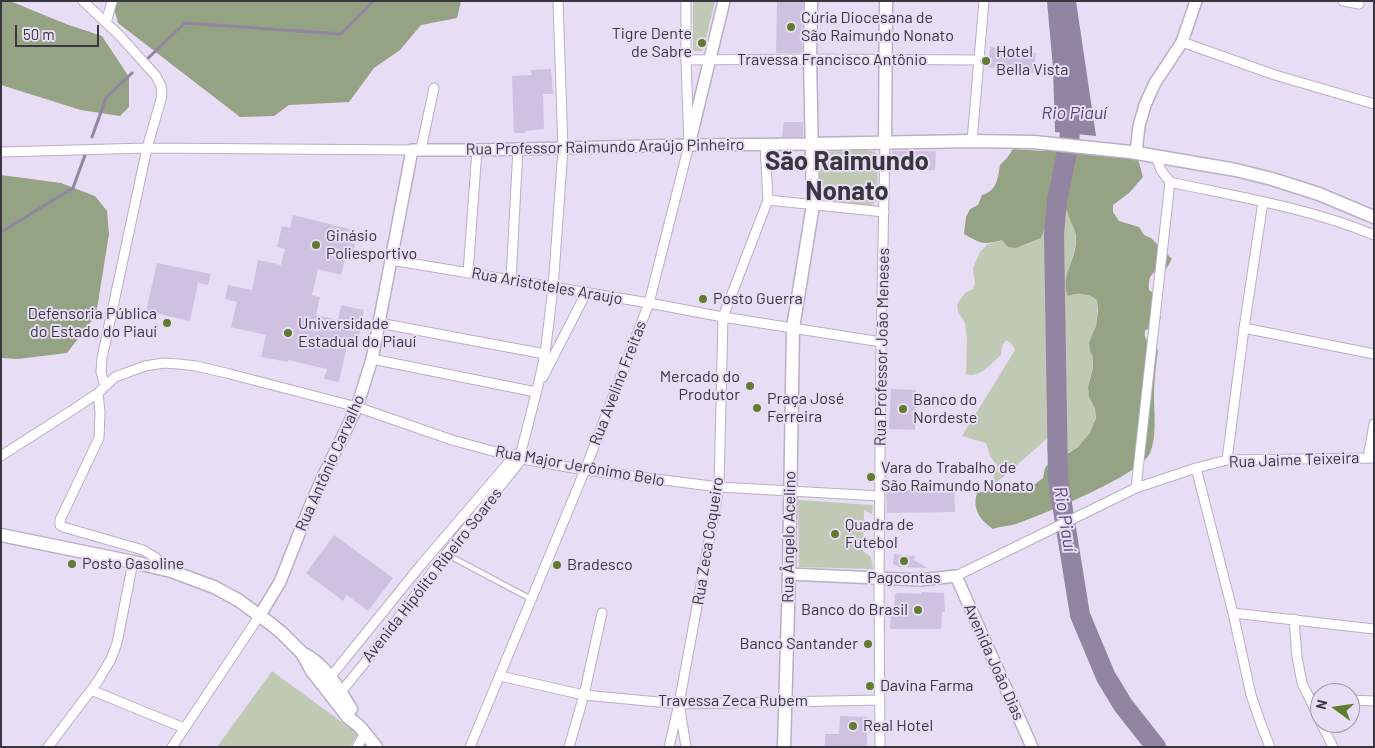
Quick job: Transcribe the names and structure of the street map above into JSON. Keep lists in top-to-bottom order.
{
  "streets": {
    "main road": ["Rua Professor Raimundo Araújo Pinheiro", "Rua Ângelo Acelino"],
    "street": [
      "Travessa Francisco Antônio",
      "Rua Aristoteles Araujo",
      "Rua Professor João Meneses",
      "Rua Avelino Freitas",
      "Rua Jaime Teixeira",
      "Rua Antônio Carvalho",
      "Rua Major Jerônimo Belo",
      "Rua Zeca Coqueiro",
      "Avenida Hipólito Ribeiro Soares",
      "Avenida João Dias",
      "Travessa Zeca Rubem"
    ]
  },
  "crossings": [
    ["Travessa Francisco Antônio", "Rua Avelino Freitas"],
    ["Travessa Francisco Antônio", "Rua Ângelo Acelino"],
    ["Rua Professor Raimundo Araújo Pinheiro", "Rua Professor João Meneses"],
    ["Rua Professor Raimundo Araújo Pinheiro", "Rua Avelino Freitas"],
    ["Rua Professor Raimundo Araújo Pinheiro", "Rua Antônio Carvalho"],
    ["Rua Professor Raimundo Araújo Pinheiro", "Rua Ângelo Acelino"],
    ["Rua Professor Raimundo Araújo Pinheiro", "Avenida Hipólito Ribeiro Soares"],
    ["Rua Aristoteles Araujo", "Rua Professor João Meneses"],
    ["Rua Aristoteles Araujo", "Rua Avelino Freitas"],
    ["Rua Aristoteles Araujo", "Rua Antônio Carvalho"],
    ["Rua Aristoteles Araujo", "Rua Ângelo Acelino"],
    ["Rua Aristoteles Araujo", "Rua Zeca Coqueiro"],
    ["Rua Aristoteles Araujo", "Avenida Hipólito Ribeiro Soares"],
    ["Rua Professor João Meneses", "Rua Jaime Teixeira"],
    ["Rua Professor João Meneses", "Travessa Zeca Rubem"],
    ["Rua Avelino Freitas", "Rua Major Jerônimo Belo"],
    ["Rua Avelino Freitas", "Travessa Zeca Rubem"],
    ["Rua Jaime Teixeira", "Rua Ângelo Acelino"],
    ["Rua Jaime Teixeira", "Avenida João Dias"],
    ["Rua Antônio Carvalho", "Rua Major Jerônimo Belo"],
    ["Rua Major Jerônimo Belo", "Rua Zeca Coqueiro"],
    ["Rua Major Jerônimo Belo", "Avenida Hipólito Ribeiro Soares"],
    ["Rua Ângelo Acelino", "Travessa Zeca Rubem"],
    ["Rua Zeca Coqueiro", "Travessa Zeca Rubem"]
  ],
  "districts": ["São Raimundo Nonato"],
  "water": ["Rio Piauí"],
  "places": [
    "Cúria Diocesana de São Raimundo Nonato",
    "Tigre Dente de Sabre",
    "Hotel Bella Vista",
    "Ginásio Poliesportivo",
    "Posto Guerra",
    "Defensoria Pública do Estado do Piauí",
    "Universidade Estadual do Piauí",
    "Mercado do Produtor",
    "Praça José Ferreira",
    "Banco do Nordeste",
    "Vara do Trabalho de São Raimundo Nonato",
    "Quadra de Futebol",
    "Pagcontas",
    "Posto Gasoline",
    "Bradesco",
    "Banco do Brasil",
    "Banco Santander",
    "Davina Farma",
    "Real Hotel"
  ],
  "scale_bar": "50 m",
  "north": "left"
}
